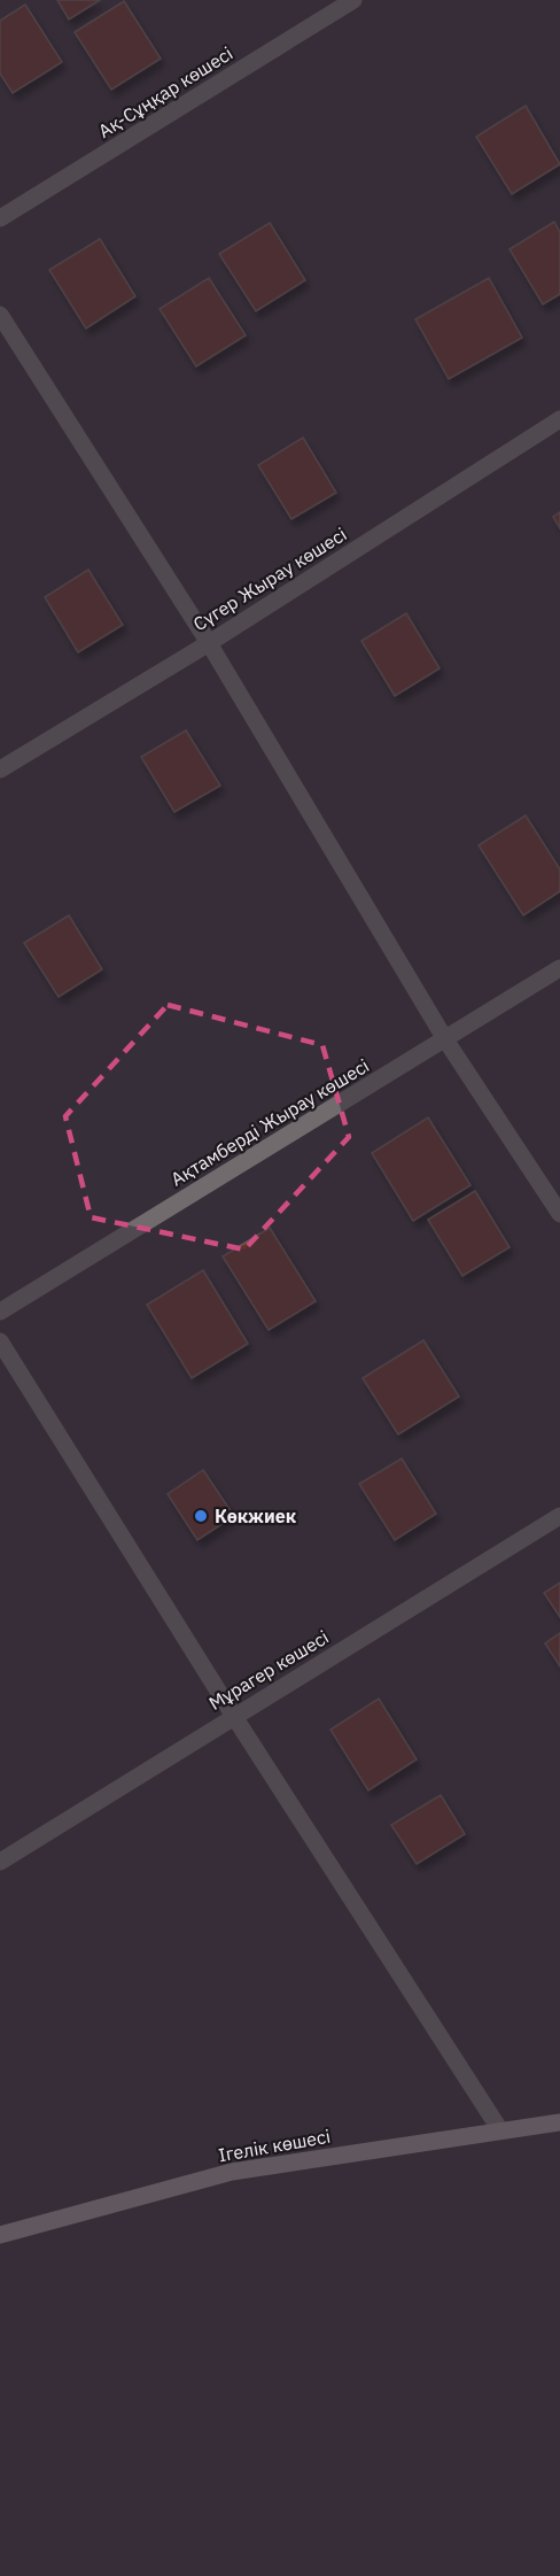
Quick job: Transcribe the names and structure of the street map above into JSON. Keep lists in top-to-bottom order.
{
  "streets": {
    "main road": ["Ігелік көшесі"],
    "street": [
      "Ақ-Сұңқар көшесі",
      "Сүгер Жырау көшесі",
      "Ақтамберді Жырау көшесі",
      "Мұрагер көшесі"
    ]
  },
  "places": ["Көкжиек"]
}
